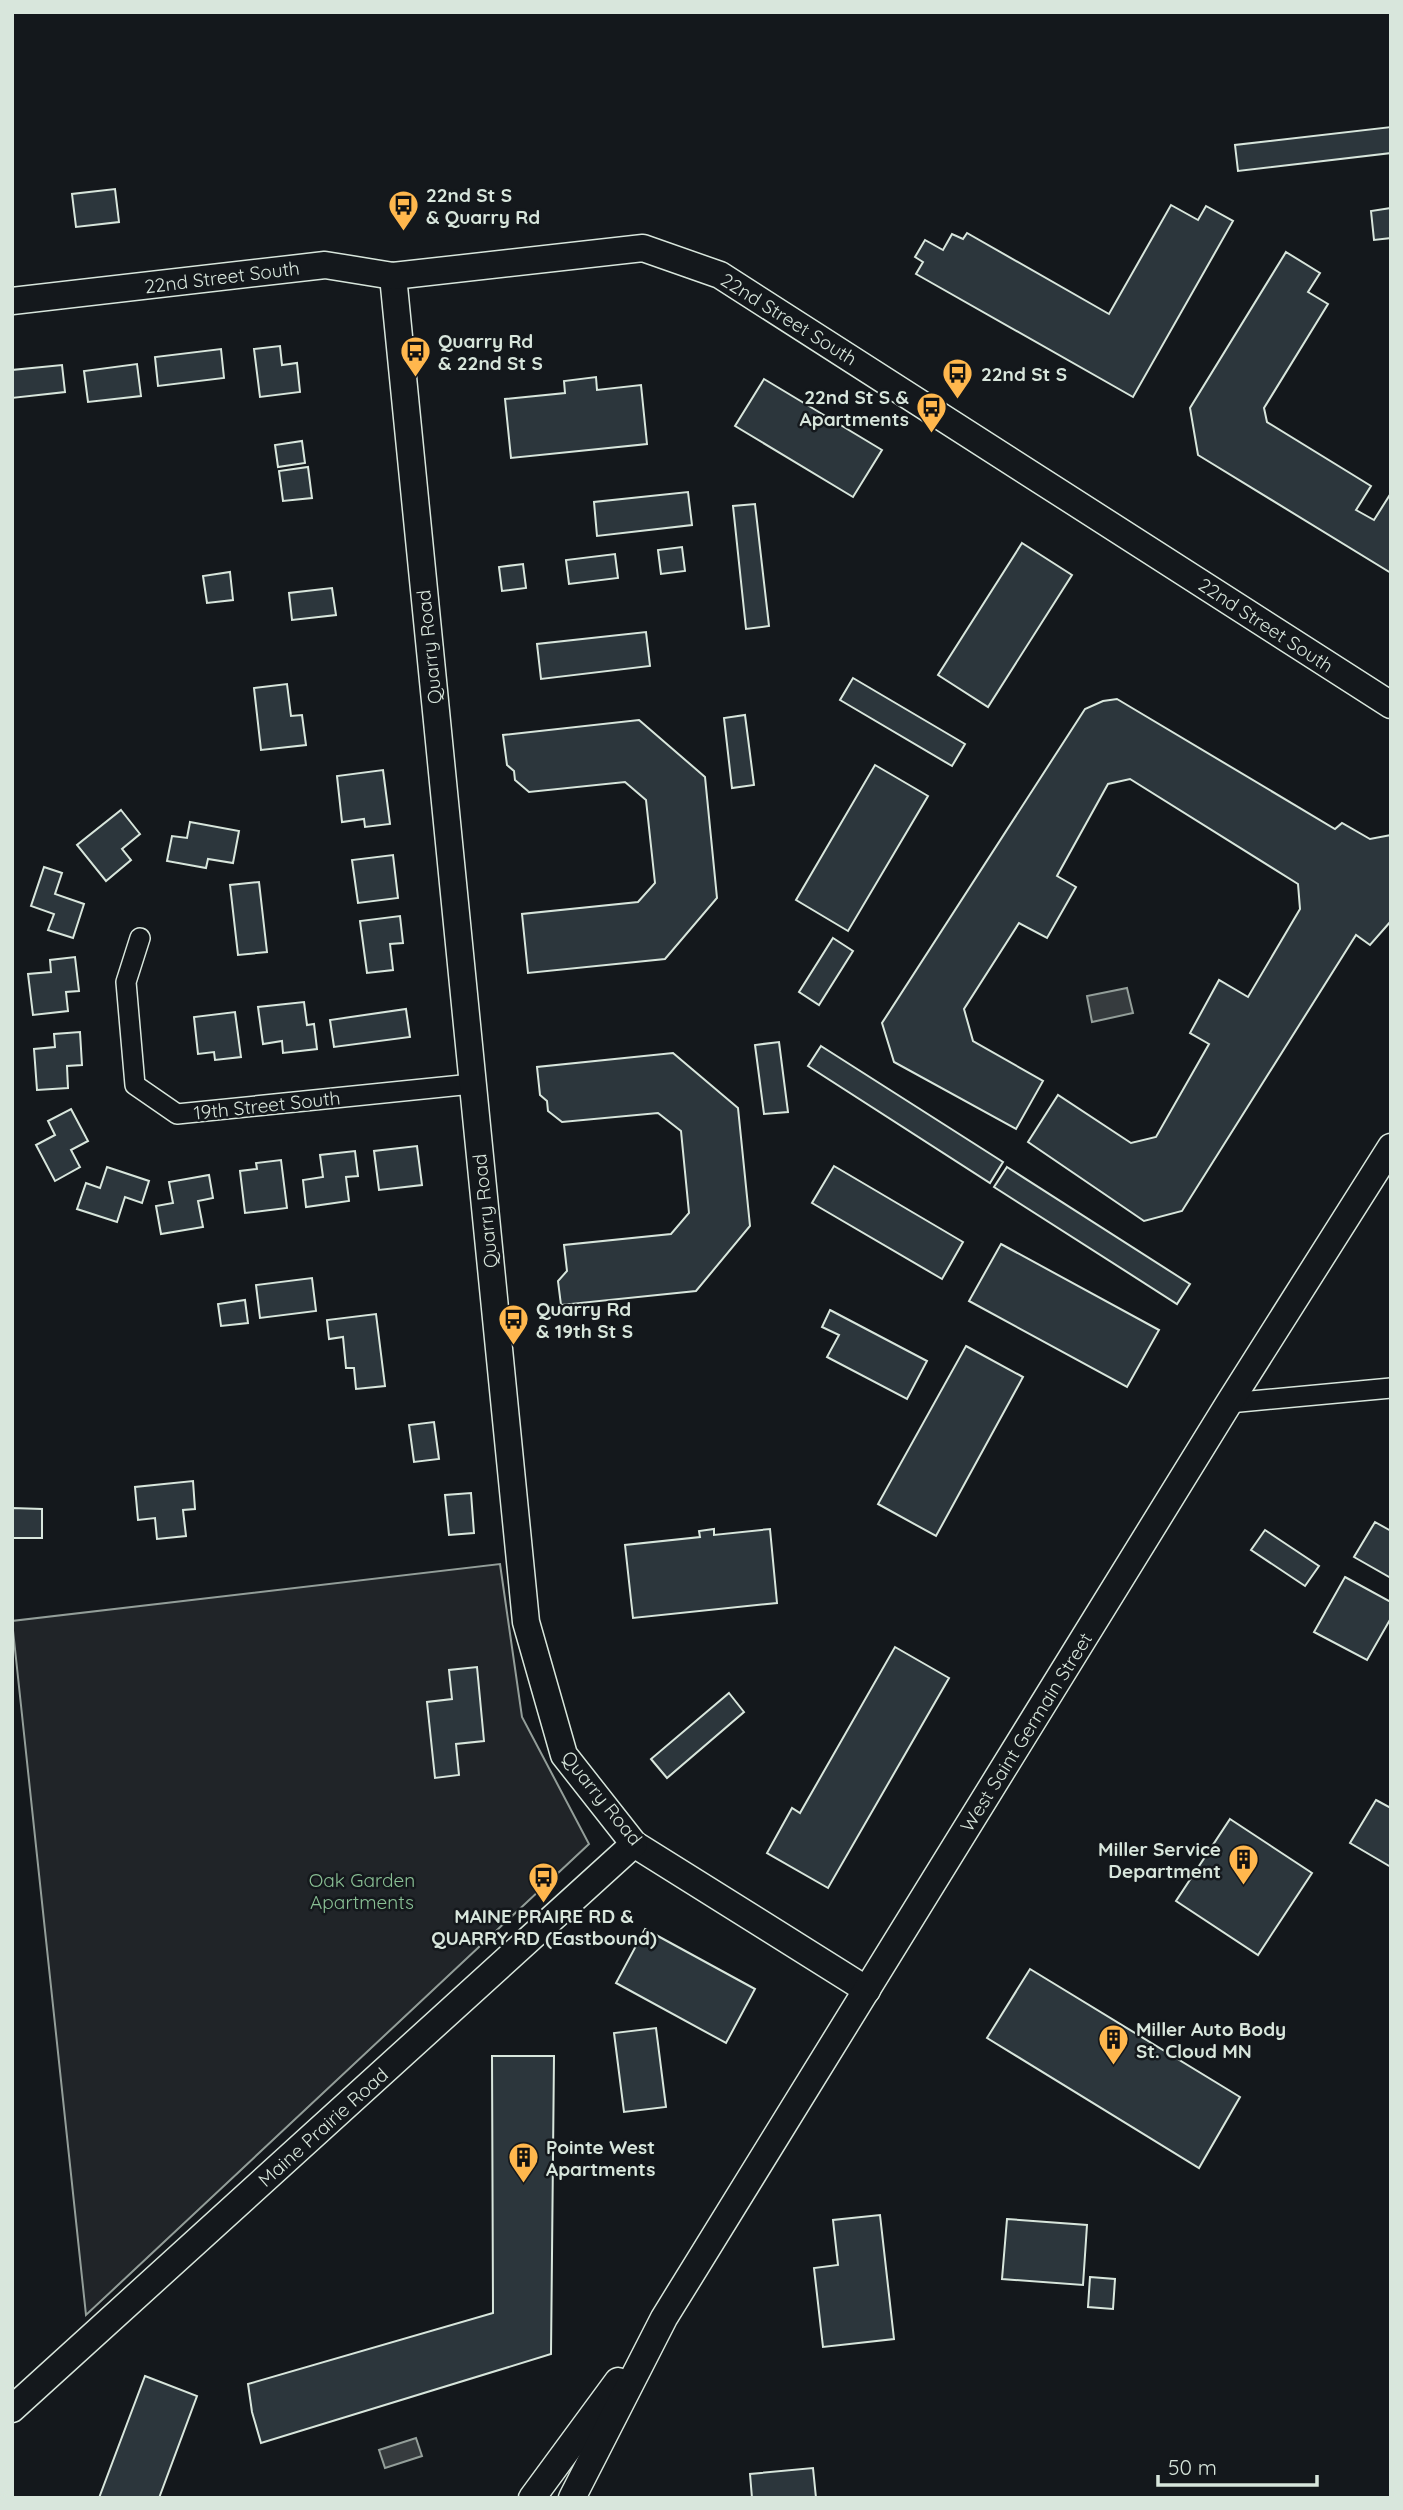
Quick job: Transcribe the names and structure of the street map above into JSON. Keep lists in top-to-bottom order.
{
  "streets": {
    "street": [
      "22nd Street South",
      "Quarry Road",
      "19th Street South",
      "West Saint Germain Street",
      "Maine Prairie Road"
    ]
  },
  "crossings": [
    ["22nd Street South", "Quarry Road"],
    ["Quarry Road", "19th Street South"],
    ["Quarry Road", "West Saint Germain Street"],
    ["Quarry Road", "Maine Prairie Road"]
  ],
  "parks": ["Oak Garden Apartments"],
  "places": {
    "bus stop": [
      "22nd St S & Quarry Rd",
      "Quarry Rd & 22nd St S",
      "22nd St S",
      "22nd St S & Apartments",
      "Quarry Rd & 19th St S",
      "MAINE PRAIRE RD & QUARRY RD (Eastbound)"
    ],
    "building": ["Miller Service Department", "Miller Auto Body St. Cloud MN", "Pointe West Apartments"]
  },
  "scale_bar": "50 m"
}
